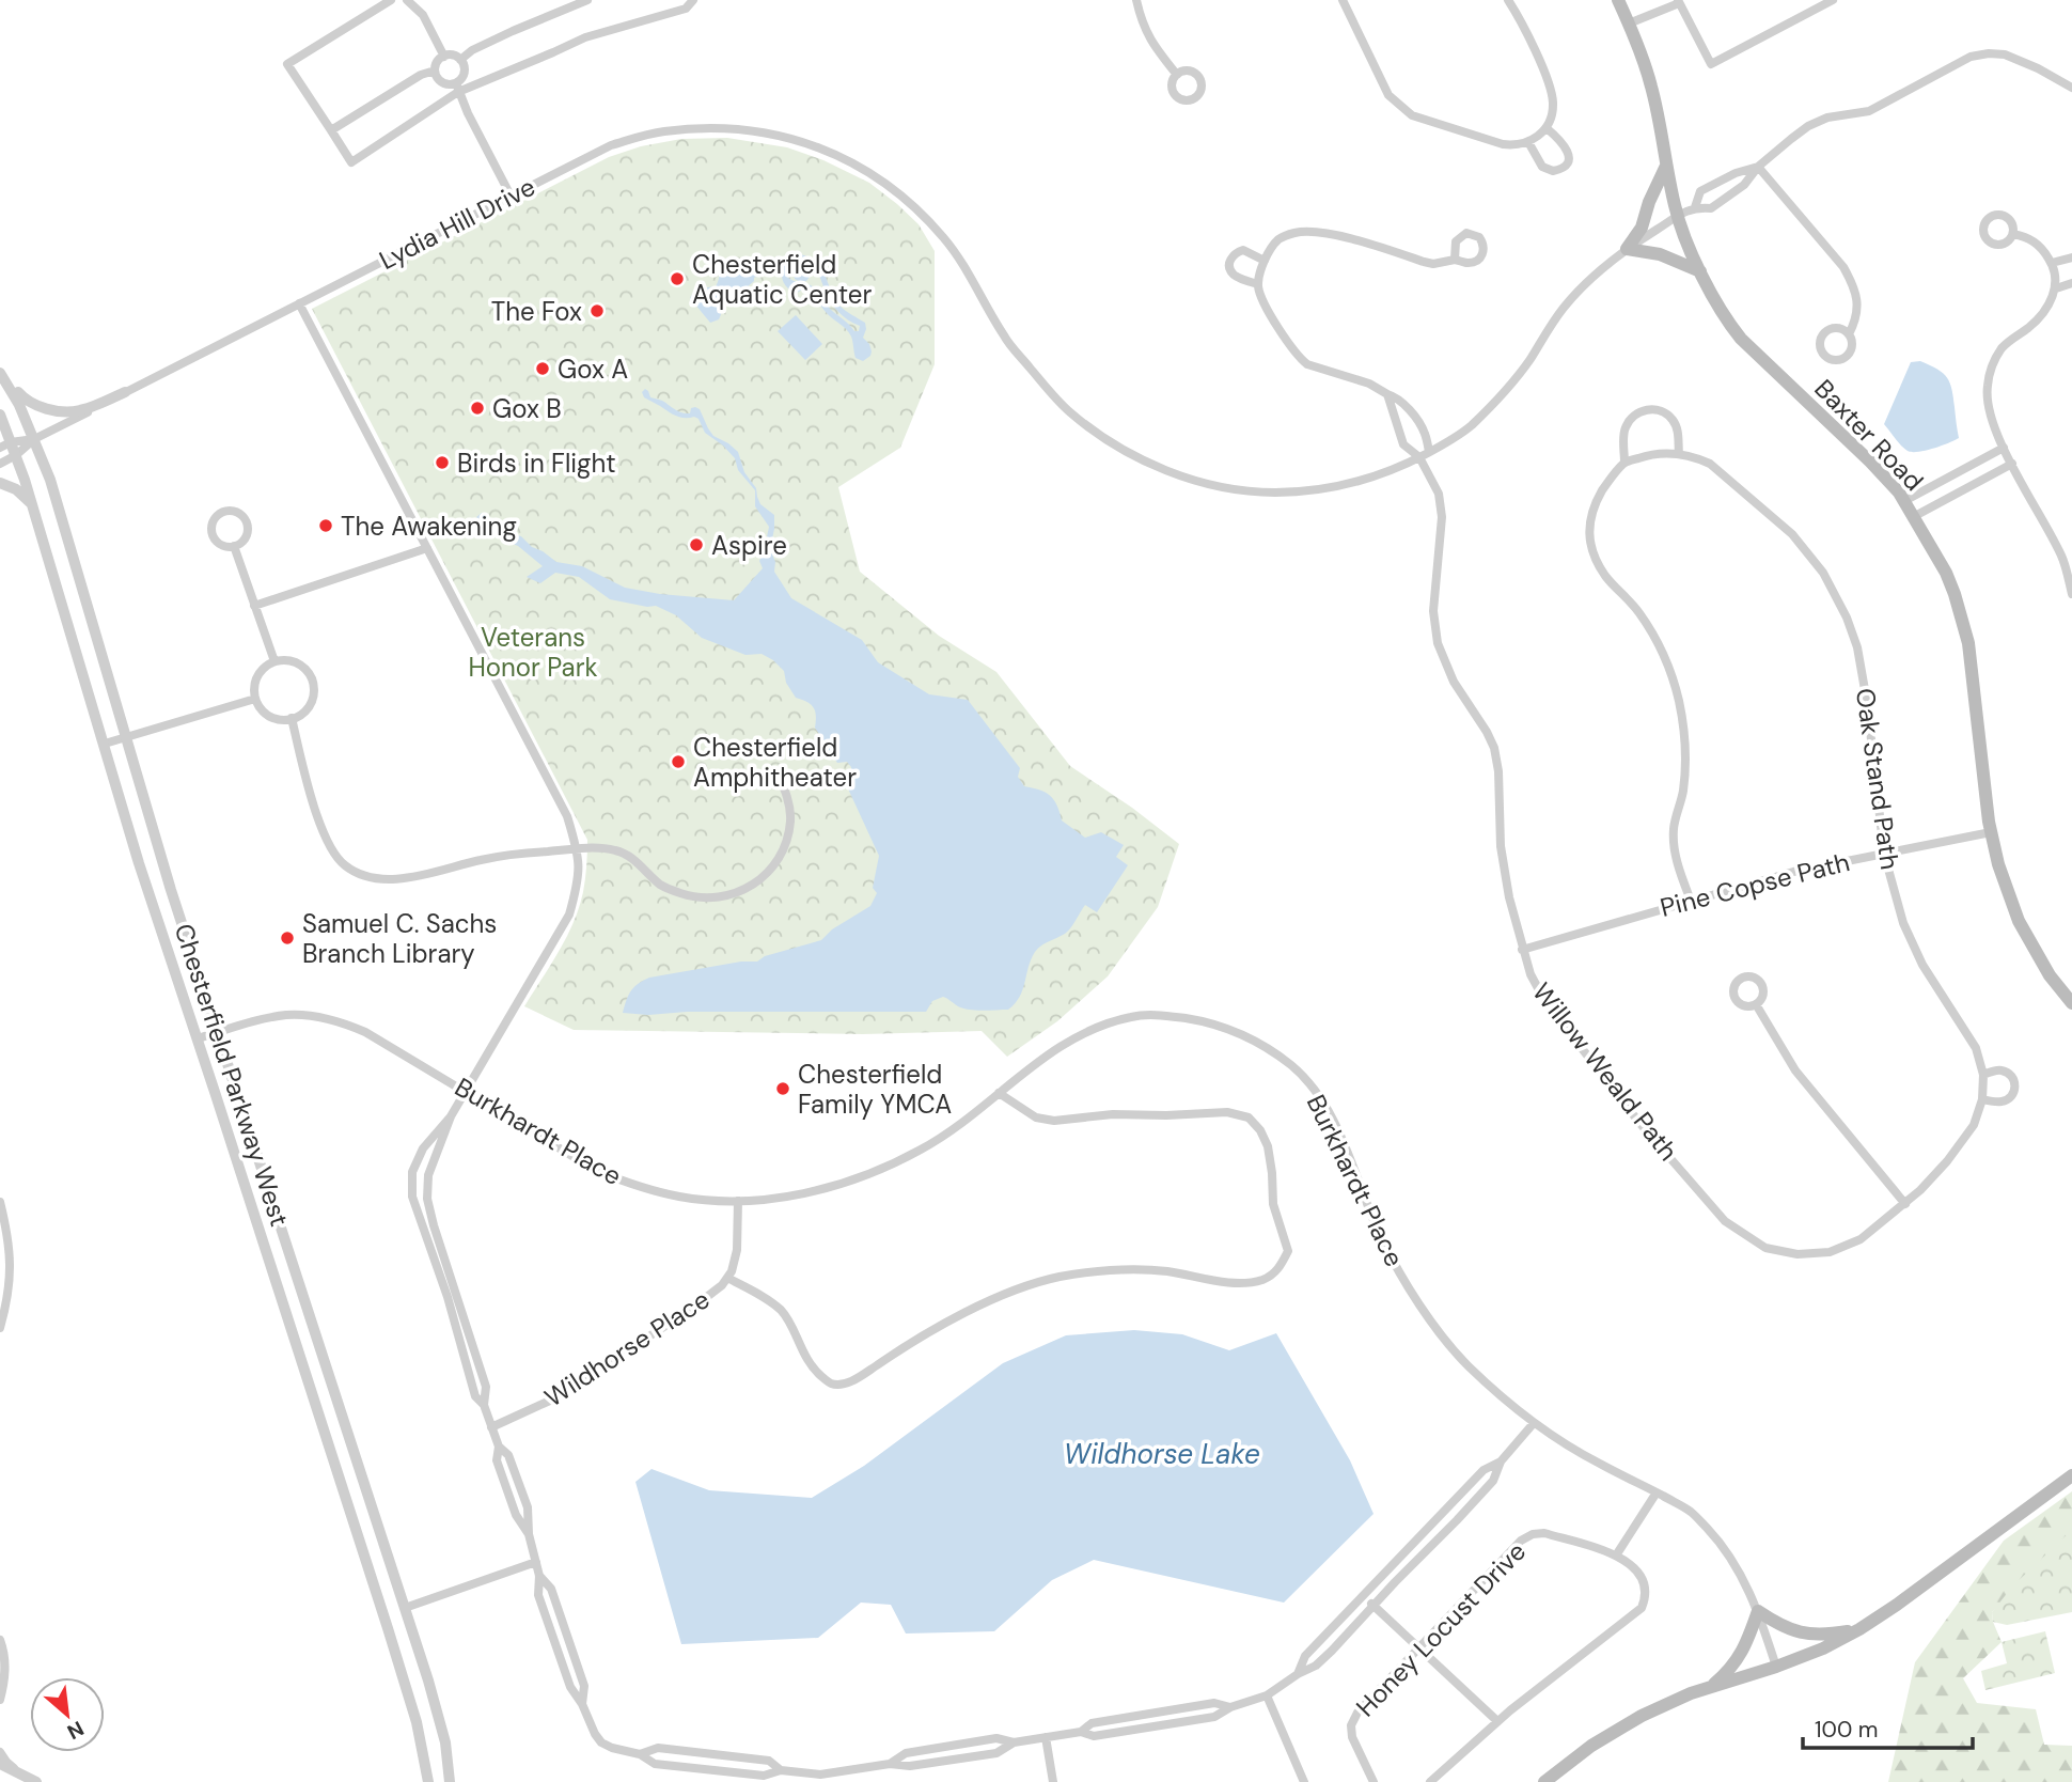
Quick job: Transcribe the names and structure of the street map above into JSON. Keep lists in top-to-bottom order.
{
  "streets": {
    "main road": ["Baxter Road"],
    "street": [
      "Lydia Hill Drive",
      "Oak Stand Path",
      "Pine Copse Path",
      "Willow Weald Path",
      "Chesterfield Parkway West",
      "Burkhardt Place",
      "Wildhorse Place",
      "Honey Locust Drive"
    ]
  },
  "crossings": [
    ["Lydia Hill Drive", "Baxter Road"],
    ["Lydia Hill Drive", "Willow Weald Path"],
    ["Lydia Hill Drive", "Chesterfield Parkway West"],
    ["Baxter Road", "Pine Copse Path"],
    ["Oak Stand Path", "Pine Copse Path"],
    ["Oak Stand Path", "Willow Weald Path"],
    ["Pine Copse Path", "Willow Weald Path"],
    ["Chesterfield Parkway West", "Burkhardt Place"],
    ["Burkhardt Place", "Wildhorse Place"]
  ],
  "water": ["Wildhorse Lake"],
  "parks": ["Veterans Honor Park"],
  "places": [
    "Chesterfield Aquatic Center",
    "The Fox",
    "Gox A",
    "Gox B",
    "Birds in Flight",
    "The Awakening",
    "Aspire",
    "Chesterfield Amphitheater",
    "Samuel C. Sachs Branch Library",
    "Chesterfield Family YMCA"
  ],
  "scale_bar": "100 m",
  "north": "bottom right"
}
